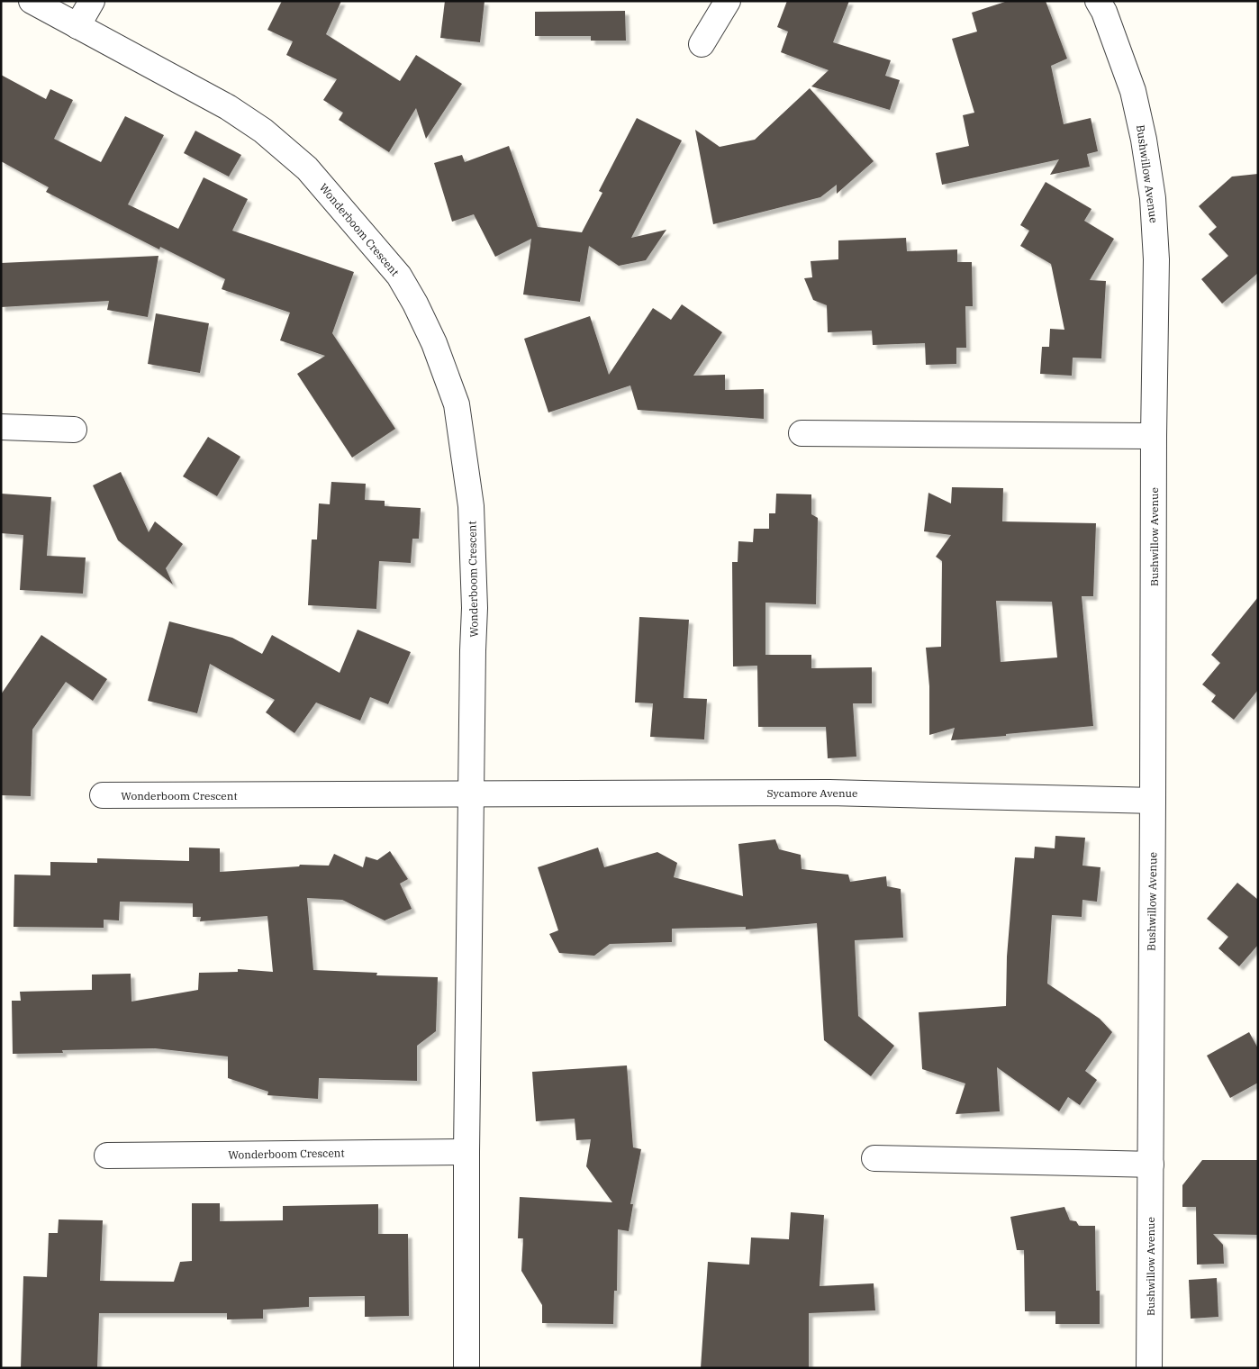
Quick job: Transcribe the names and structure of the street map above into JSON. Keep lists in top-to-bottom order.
{
  "streets": {
    "street": ["Bushwillow Avenue", "Wonderboom Crescent", "Sycamore Avenue"]
  },
  "crossings": [
    ["Bushwillow Avenue", "Sycamore Avenue"],
    ["Wonderboom Crescent", "Sycamore Avenue"]
  ]
}
